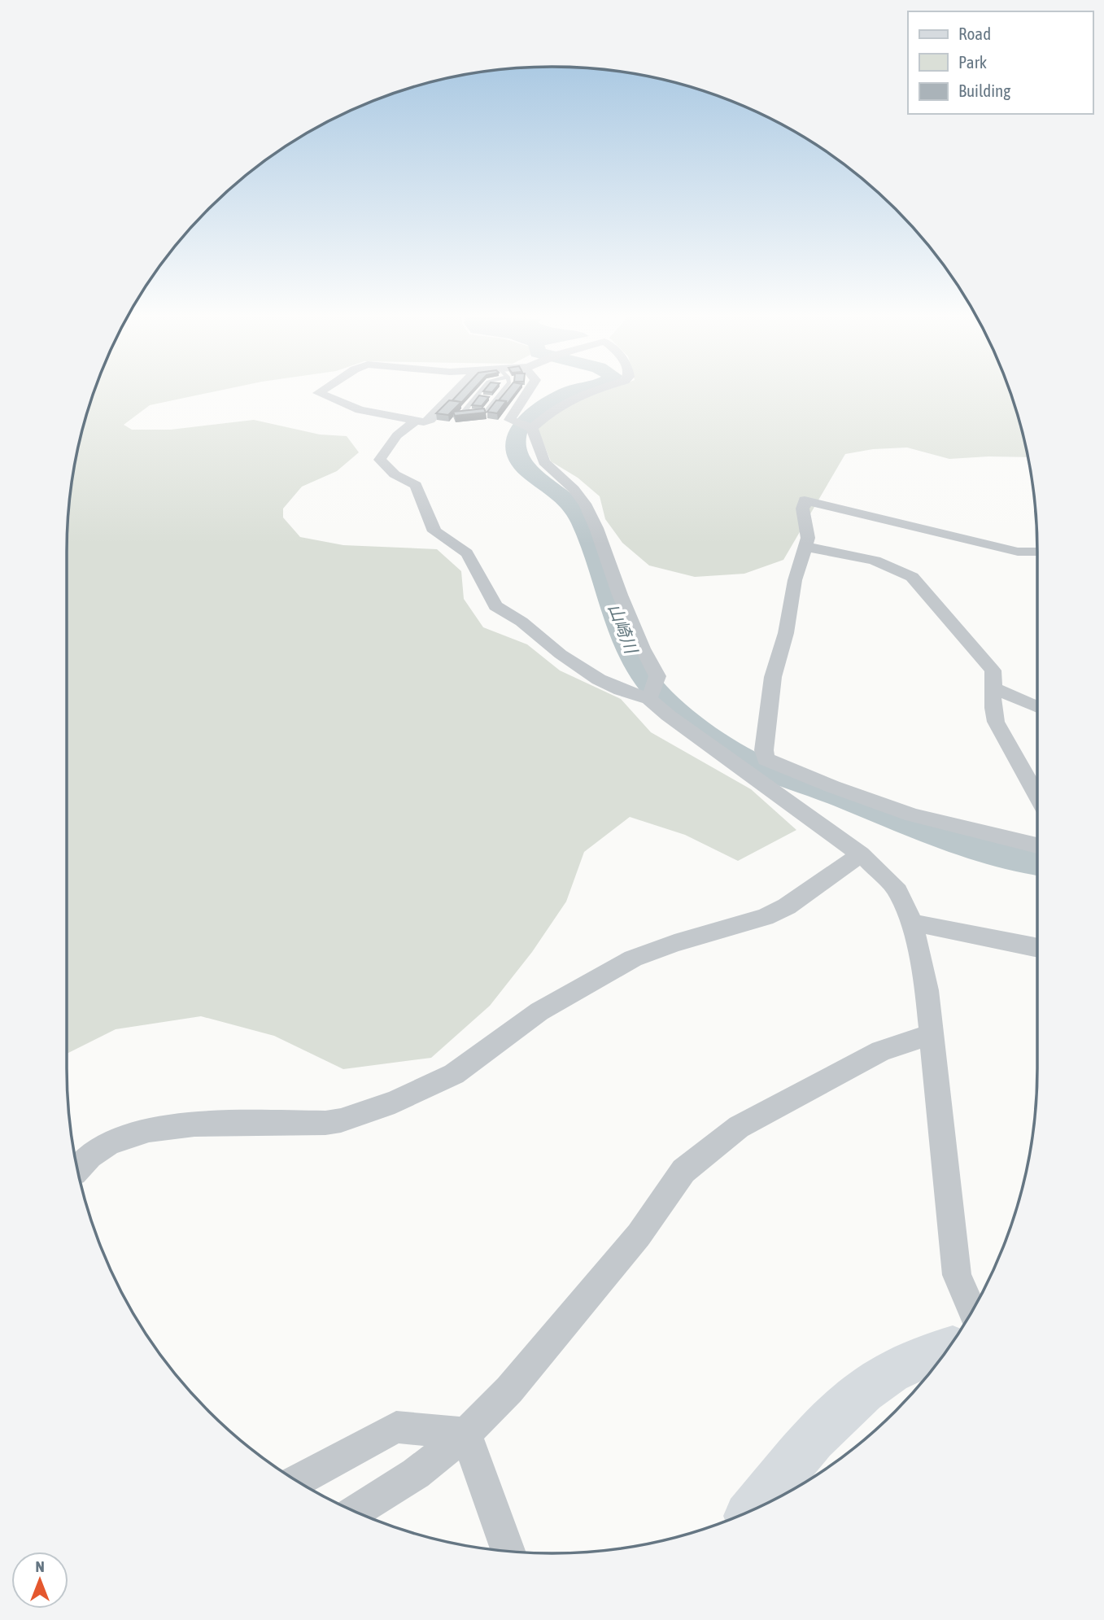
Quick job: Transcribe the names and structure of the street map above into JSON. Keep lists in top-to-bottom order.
{
  "water": ["山崎川"],
  "legend": ["Road", "Park", "Building"],
  "north": "top"
}
